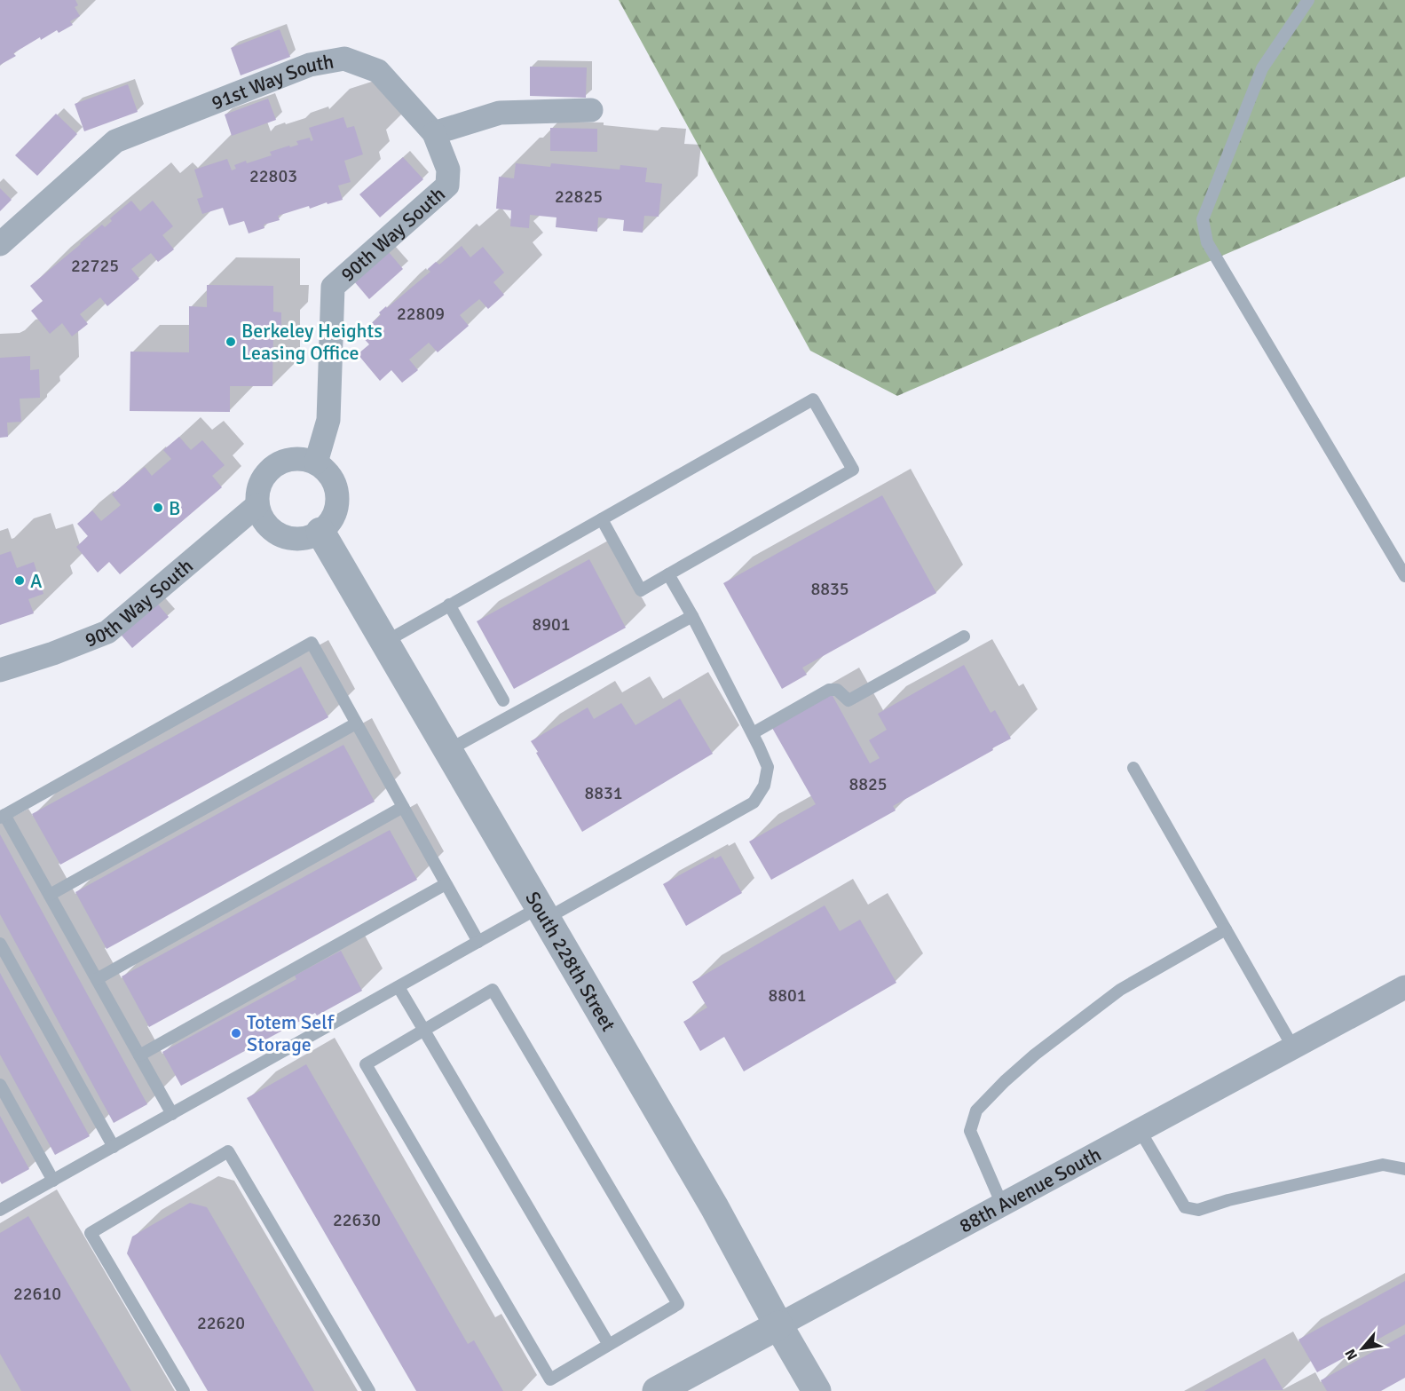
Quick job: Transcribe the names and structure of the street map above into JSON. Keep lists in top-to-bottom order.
{
  "streets": {
    "street": [
      "91st Way South",
      "90th Way South",
      "South 228th Street",
      "88th Avenue South"
    ]
  },
  "crossings": [
    ["91st Way South", "90th Way South"],
    ["90th Way South", "South 228th Street"],
    ["South 228th Street", "88th Avenue South"]
  ],
  "places": [
    "Berkeley Heights Leasing Office",
    "B",
    "A",
    "Totem Self Storage"
  ],
  "house_numbers": [
    "22803",
    "22825",
    "22725",
    "22809",
    "8835",
    "8901",
    "8825",
    "8831",
    "8801",
    "22630",
    "22610",
    "22620"
  ],
  "north": "bottom left"
}
